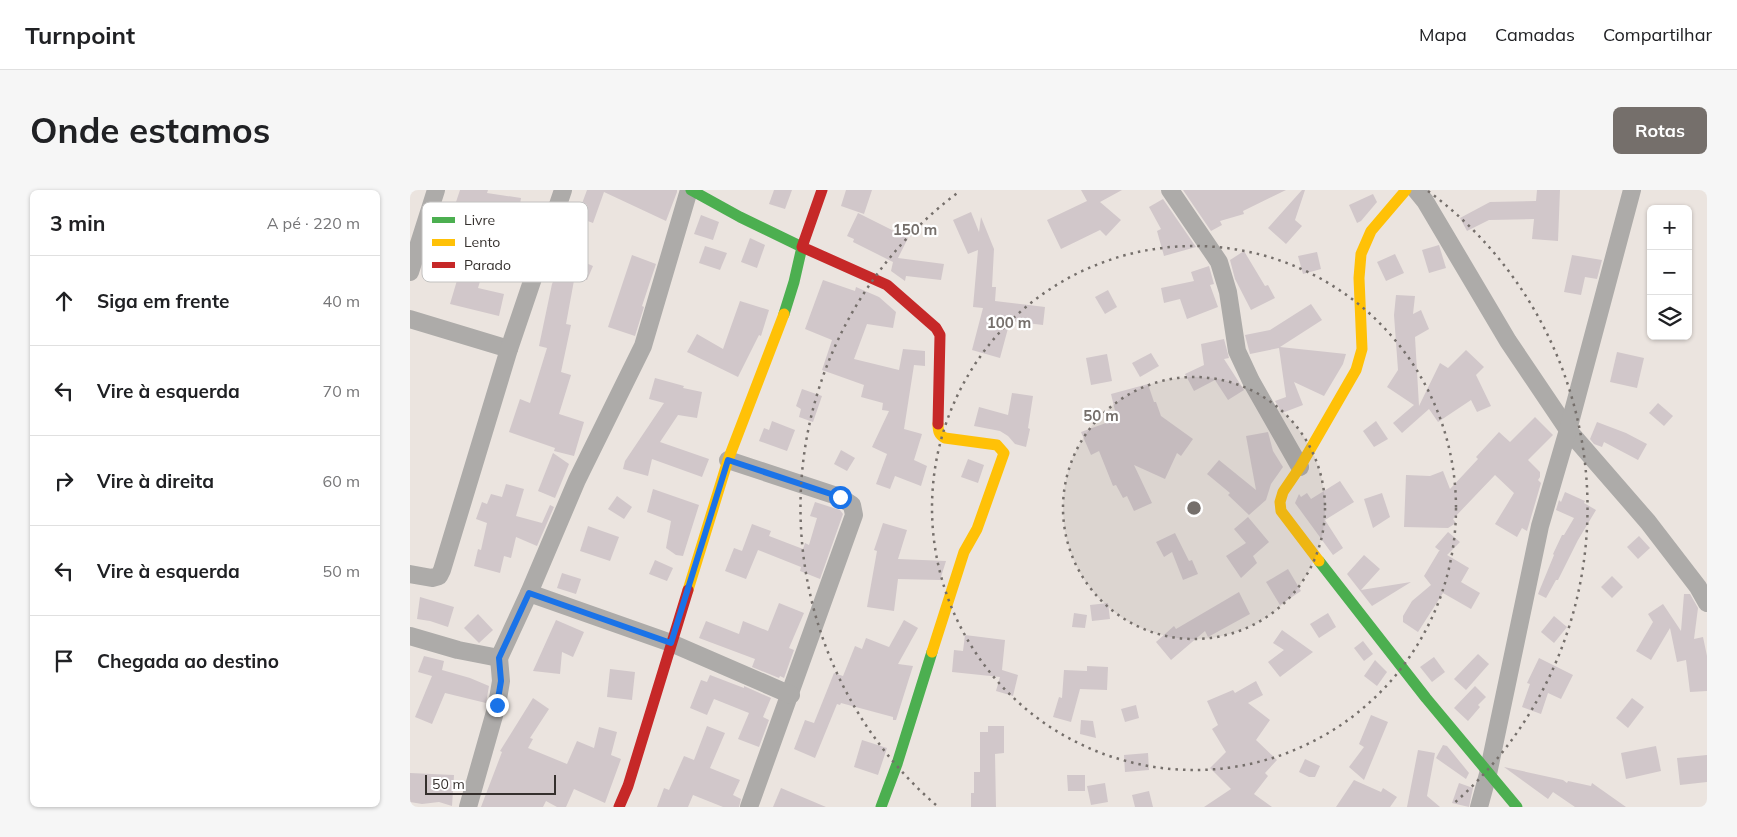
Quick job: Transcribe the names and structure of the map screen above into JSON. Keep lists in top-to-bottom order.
{
  "legend": ["Livre", "Lento", "Parado"],
  "scale_bar": "50 m",
  "page": {
    "header": "Turnpoint",
    "nav": ["Mapa", "Camadas", "Compartilhar"],
    "buttons": "Rotas",
    "title": "Onde estamos",
    "heading": ["3 min", "A pé · 220 m"],
    "map_buttons": ["+", "−"],
    "list": [
      ["Siga em frente", "40 m"],
      ["Vire à esquerda", "70 m"],
      ["Vire à direita", "60 m"],
      ["Vire à esquerda", "50 m"],
      "Chegada ao destino"
    ],
    "scale": "50 m"
  },
  "rings": ["150 m", "100 m", "50 m"]
}
